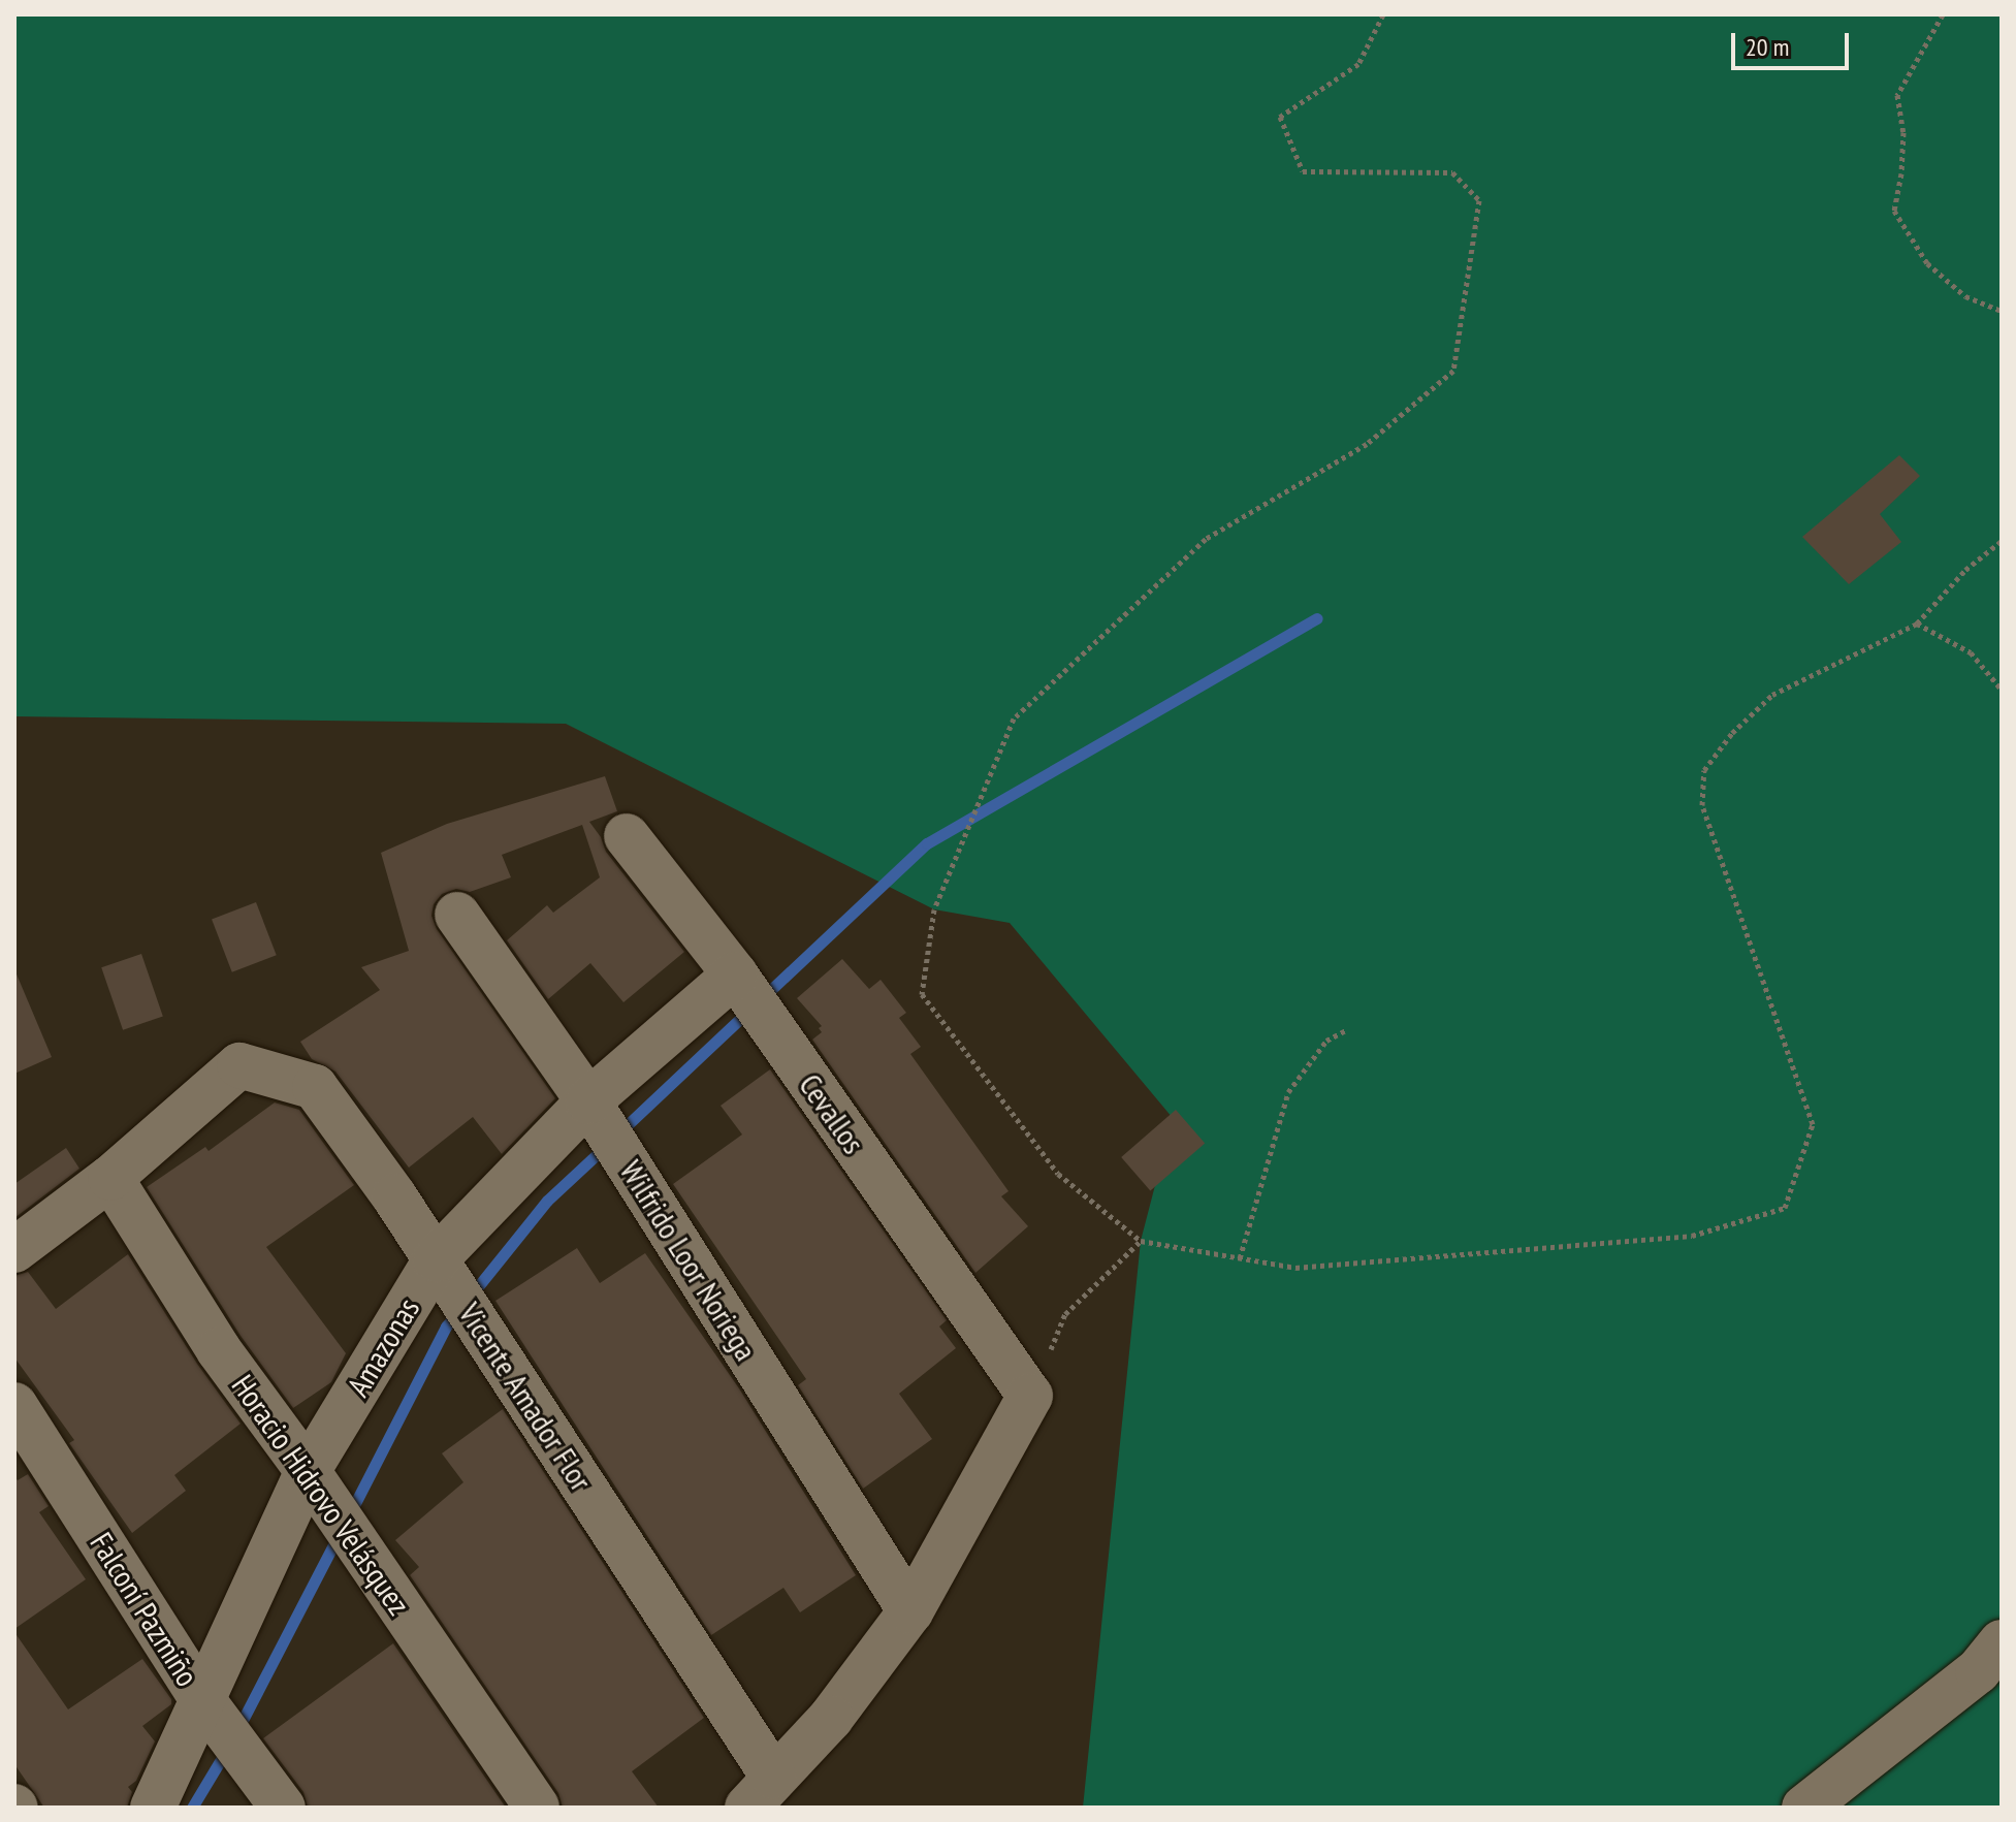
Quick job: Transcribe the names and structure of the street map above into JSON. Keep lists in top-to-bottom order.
{
  "streets": {
    "street": [
      "Cevallos",
      "Wilfrido Loor Noriega",
      "Amazonas",
      "Vicente Amador Flor",
      "Horacio Hidrovo Velásquez",
      "Falconí Pazmiño"
    ]
  },
  "crossings": [
    ["Cevallos", "Amazonas"],
    ["Wilfrido Loor Noriega", "Amazonas"],
    ["Amazonas", "Vicente Amador Flor"],
    ["Amazonas", "Horacio Hidrovo Velásquez"],
    ["Amazonas", "Falconí Pazmiño"],
    ["Vicente Amador Flor", "Horacio Hidrovo Velásquez"]
  ],
  "scale_bar": "20 m"
}
